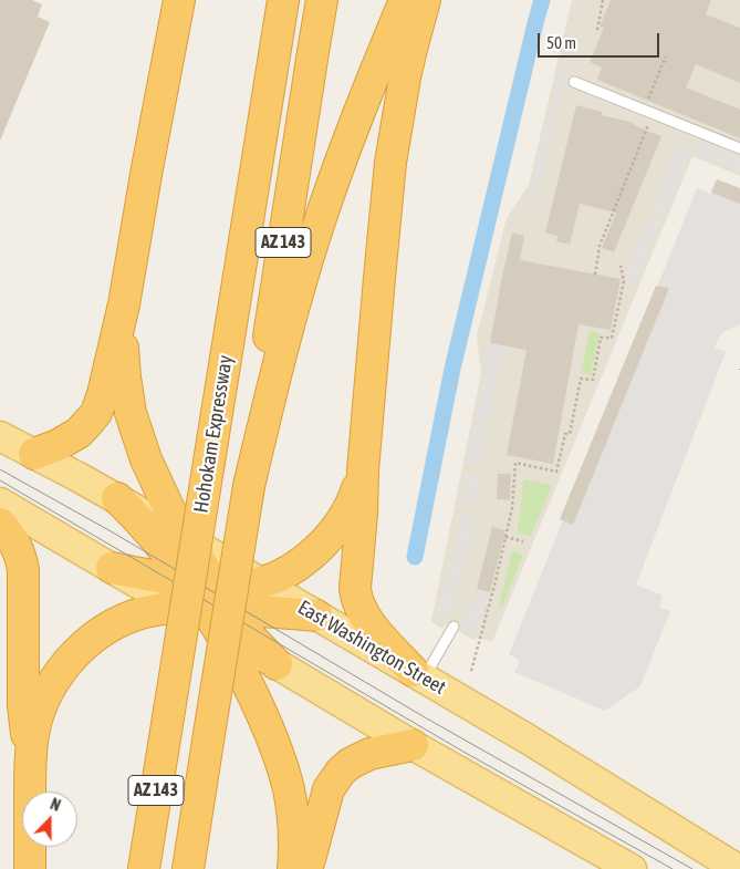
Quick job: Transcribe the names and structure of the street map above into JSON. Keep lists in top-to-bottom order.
{
  "streets": {
    "highway": ["AZ 143", "Hohokam Expressway"],
    "main road": ["East Washington Street"]
  },
  "scale_bar": "50 m",
  "north": "top"
}
